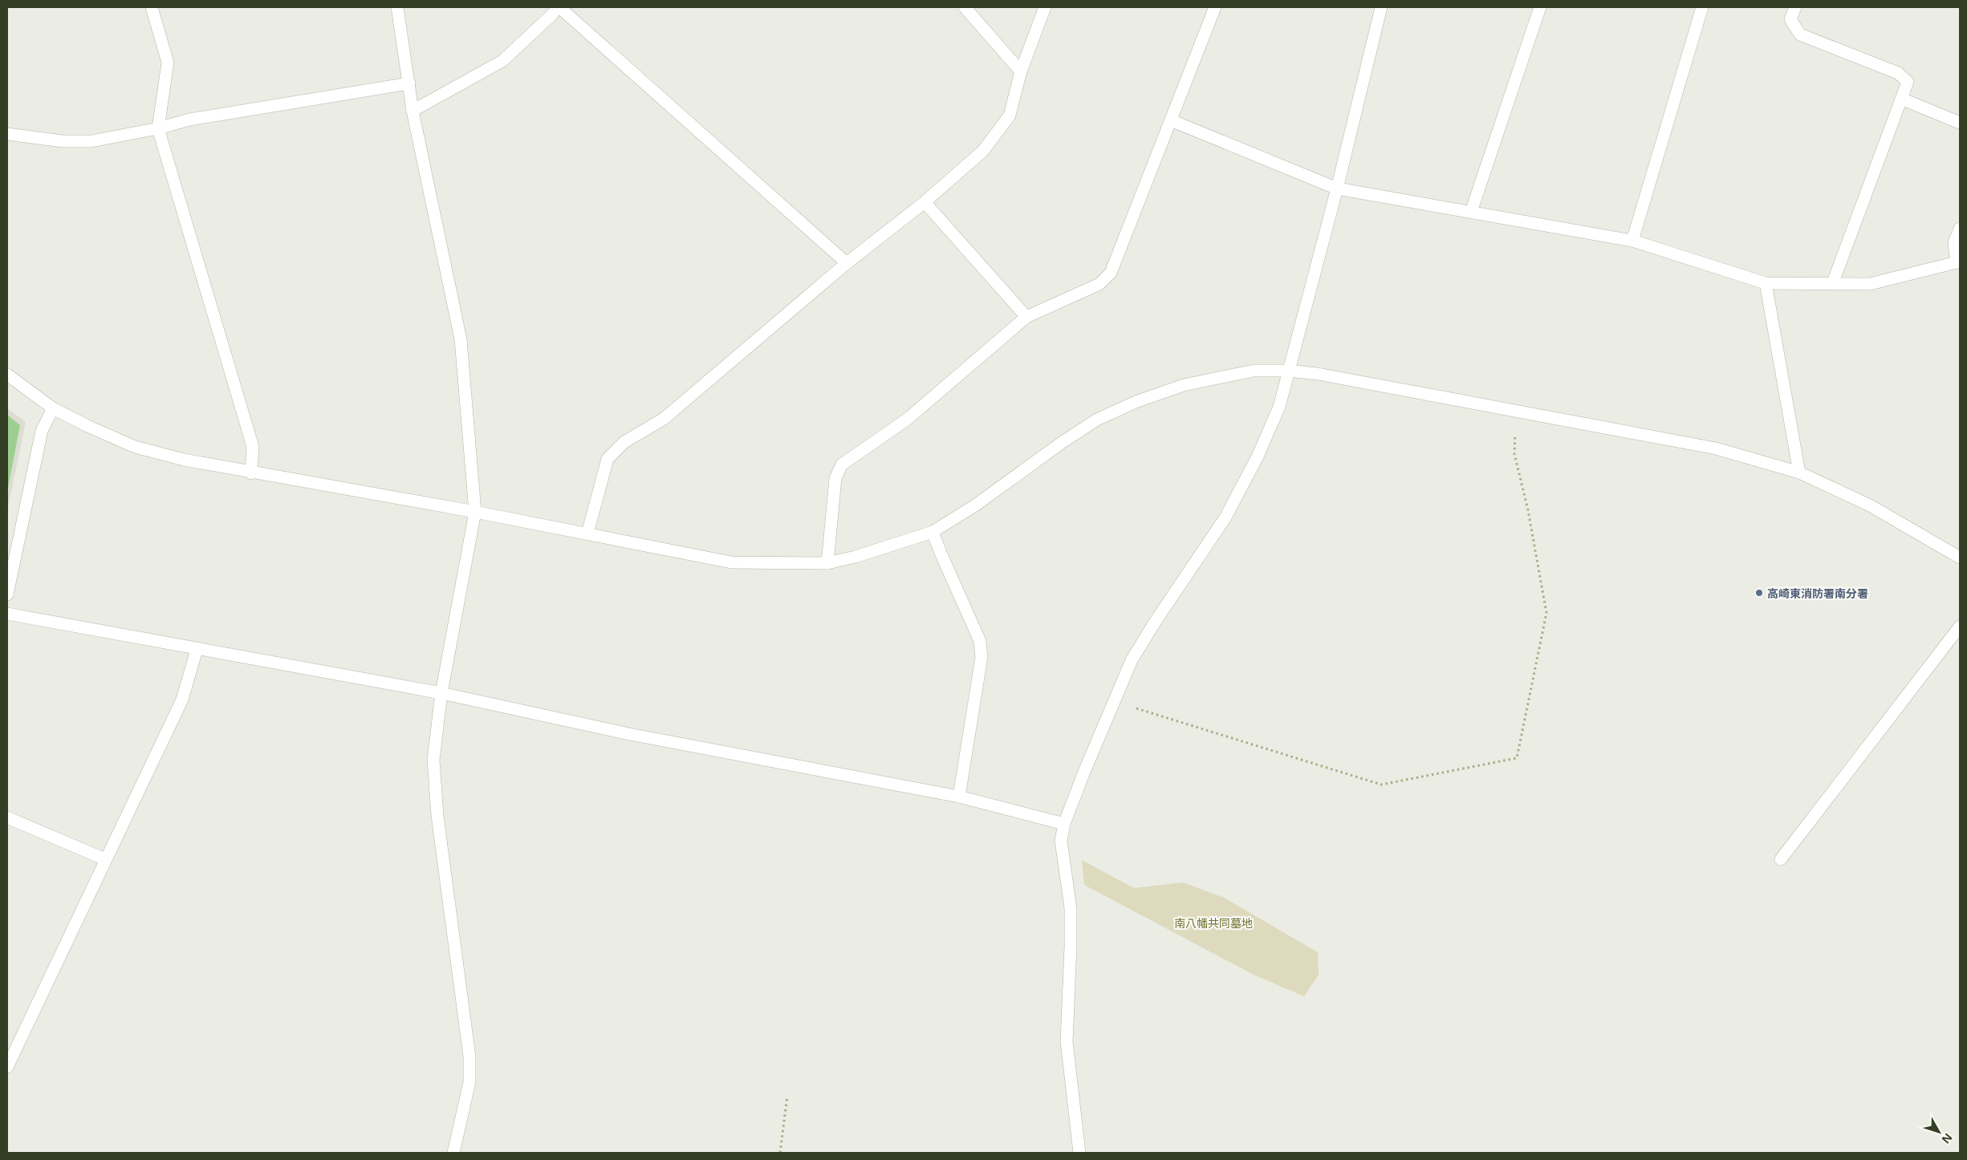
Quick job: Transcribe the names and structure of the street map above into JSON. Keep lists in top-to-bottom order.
{
  "parks": ["南八幡共同墓地"],
  "places": ["高崎東消防署南分署"],
  "north": "bottom right"
}
